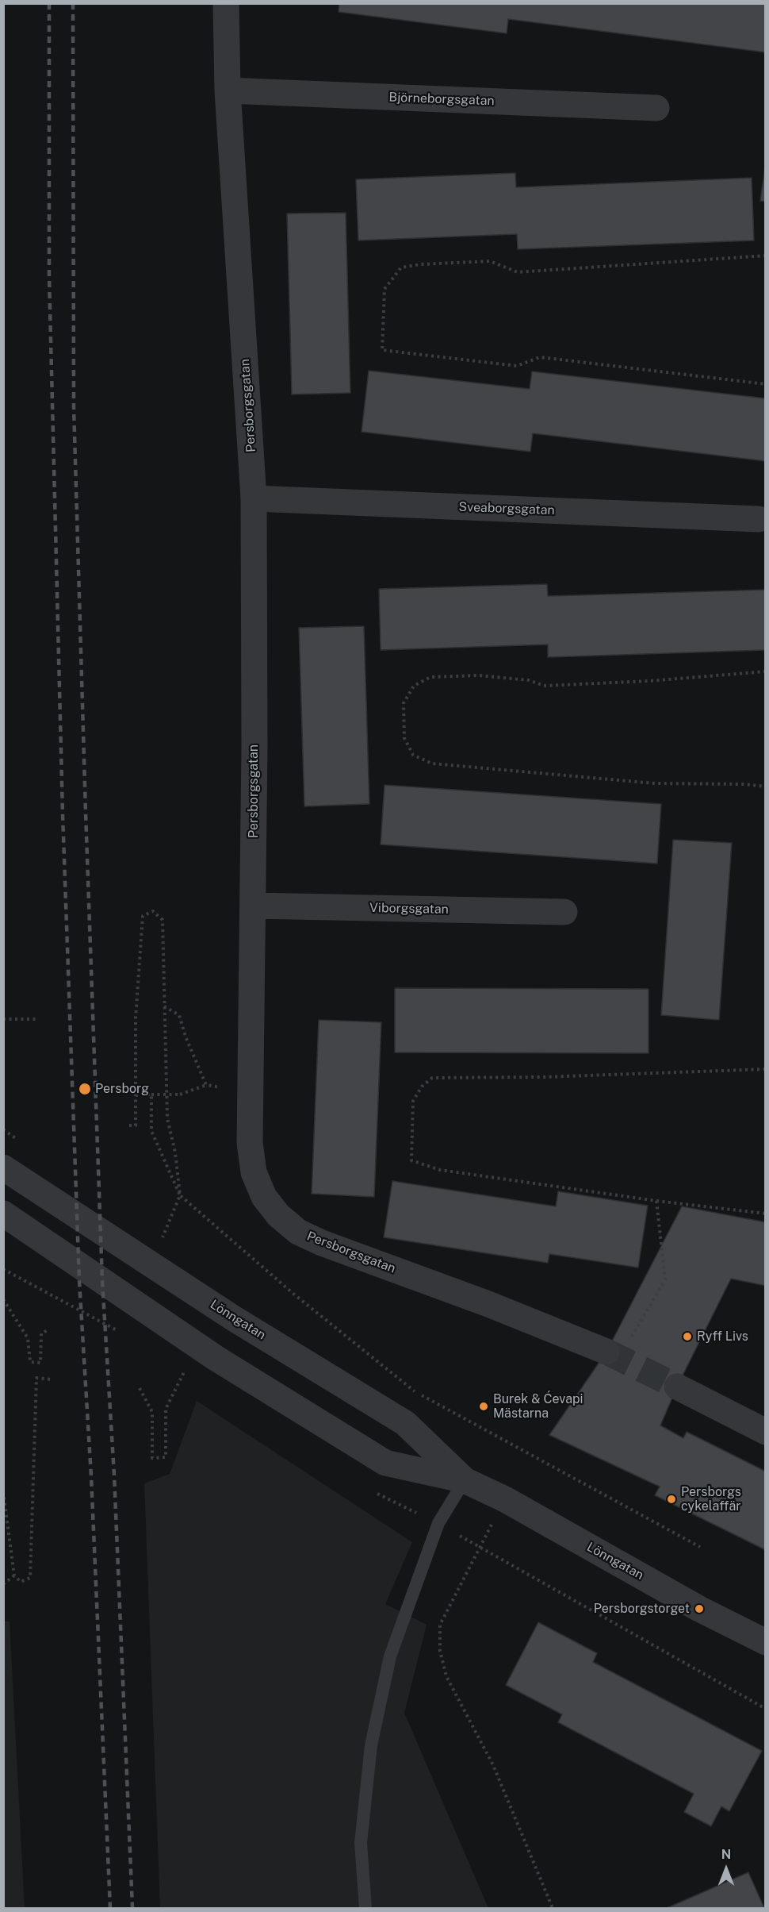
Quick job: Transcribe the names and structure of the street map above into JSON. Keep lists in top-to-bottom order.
{
  "streets": {
    "street": [
      "Björneborgsgatan",
      "Persborgsgatan",
      "Sveaborgsgatan",
      "Viborgsgatan",
      "Lönngatan"
    ]
  },
  "crossings": [
    ["Björneborgsgatan", "Persborgsgatan"],
    ["Persborgsgatan", "Sveaborgsgatan"],
    ["Persborgsgatan", "Viborgsgatan"]
  ],
  "places": [
    "Persborg",
    "Ryff Livs",
    "Burek & Ćevapi Mästarna",
    "Persborgs cykelaffär",
    "Persborgstorget"
  ],
  "north": "top"
}
